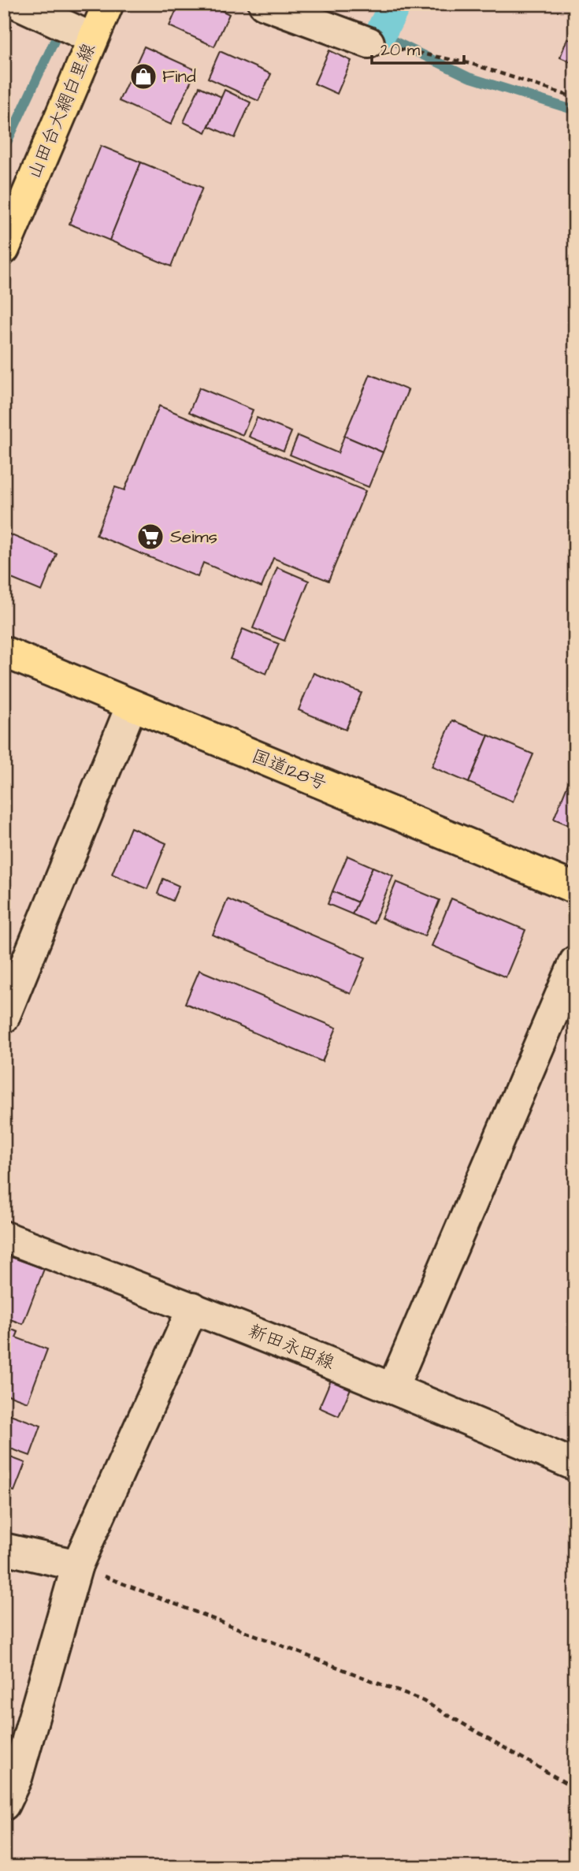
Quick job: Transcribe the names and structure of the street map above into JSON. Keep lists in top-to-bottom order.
{
  "streets": {
    "main road": ["山田台大網白里線", "国道128号"],
    "street": ["新田永田線"]
  },
  "places": {
    "shop": ["Find"],
    "supermarket": ["Seims"]
  },
  "scale_bar": "20 m"
}
